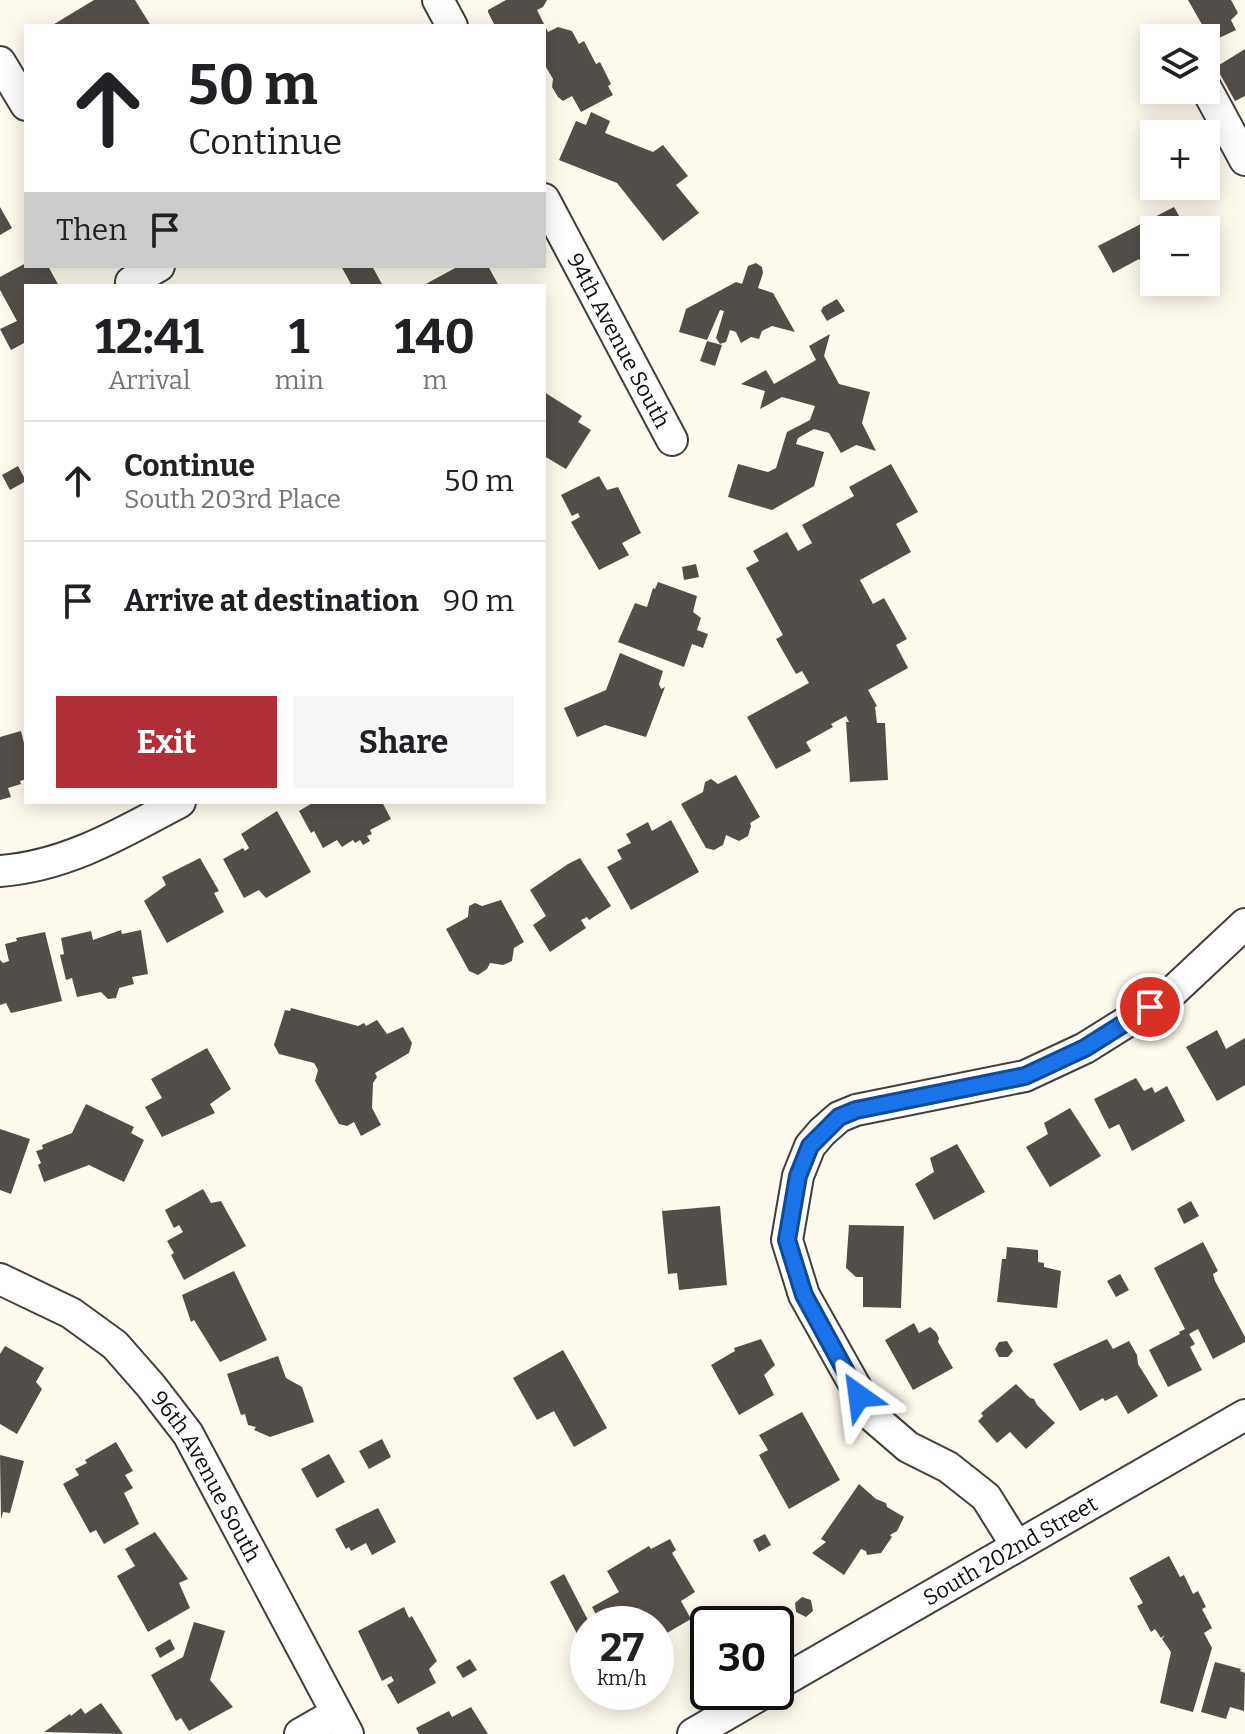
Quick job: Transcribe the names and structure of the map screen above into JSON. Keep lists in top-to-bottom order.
{
  "streets": {
    "street": ["94th Avenue South", "96th Avenue South", "South 202nd Street"]
  },
  "page": {
    "map_buttons": ["+", "−"],
    "turn": ["50 m", "Continue"],
    "then": "Then",
    "eta": [
      "12:41",
      "Arrival",
      "1",
      "min",
      "140",
      "m"
    ],
    "list": [
      {
        "name": "Continue",
        "note": "South 203rd Place",
        "value": "50 m"
      },
      {
        "name": "Arrive at destination",
        "value": "90 m"
      }
    ],
    "buttons": ["Exit", "Share"],
    "speed": "27 km/h",
    "limit": "30"
  }
}
